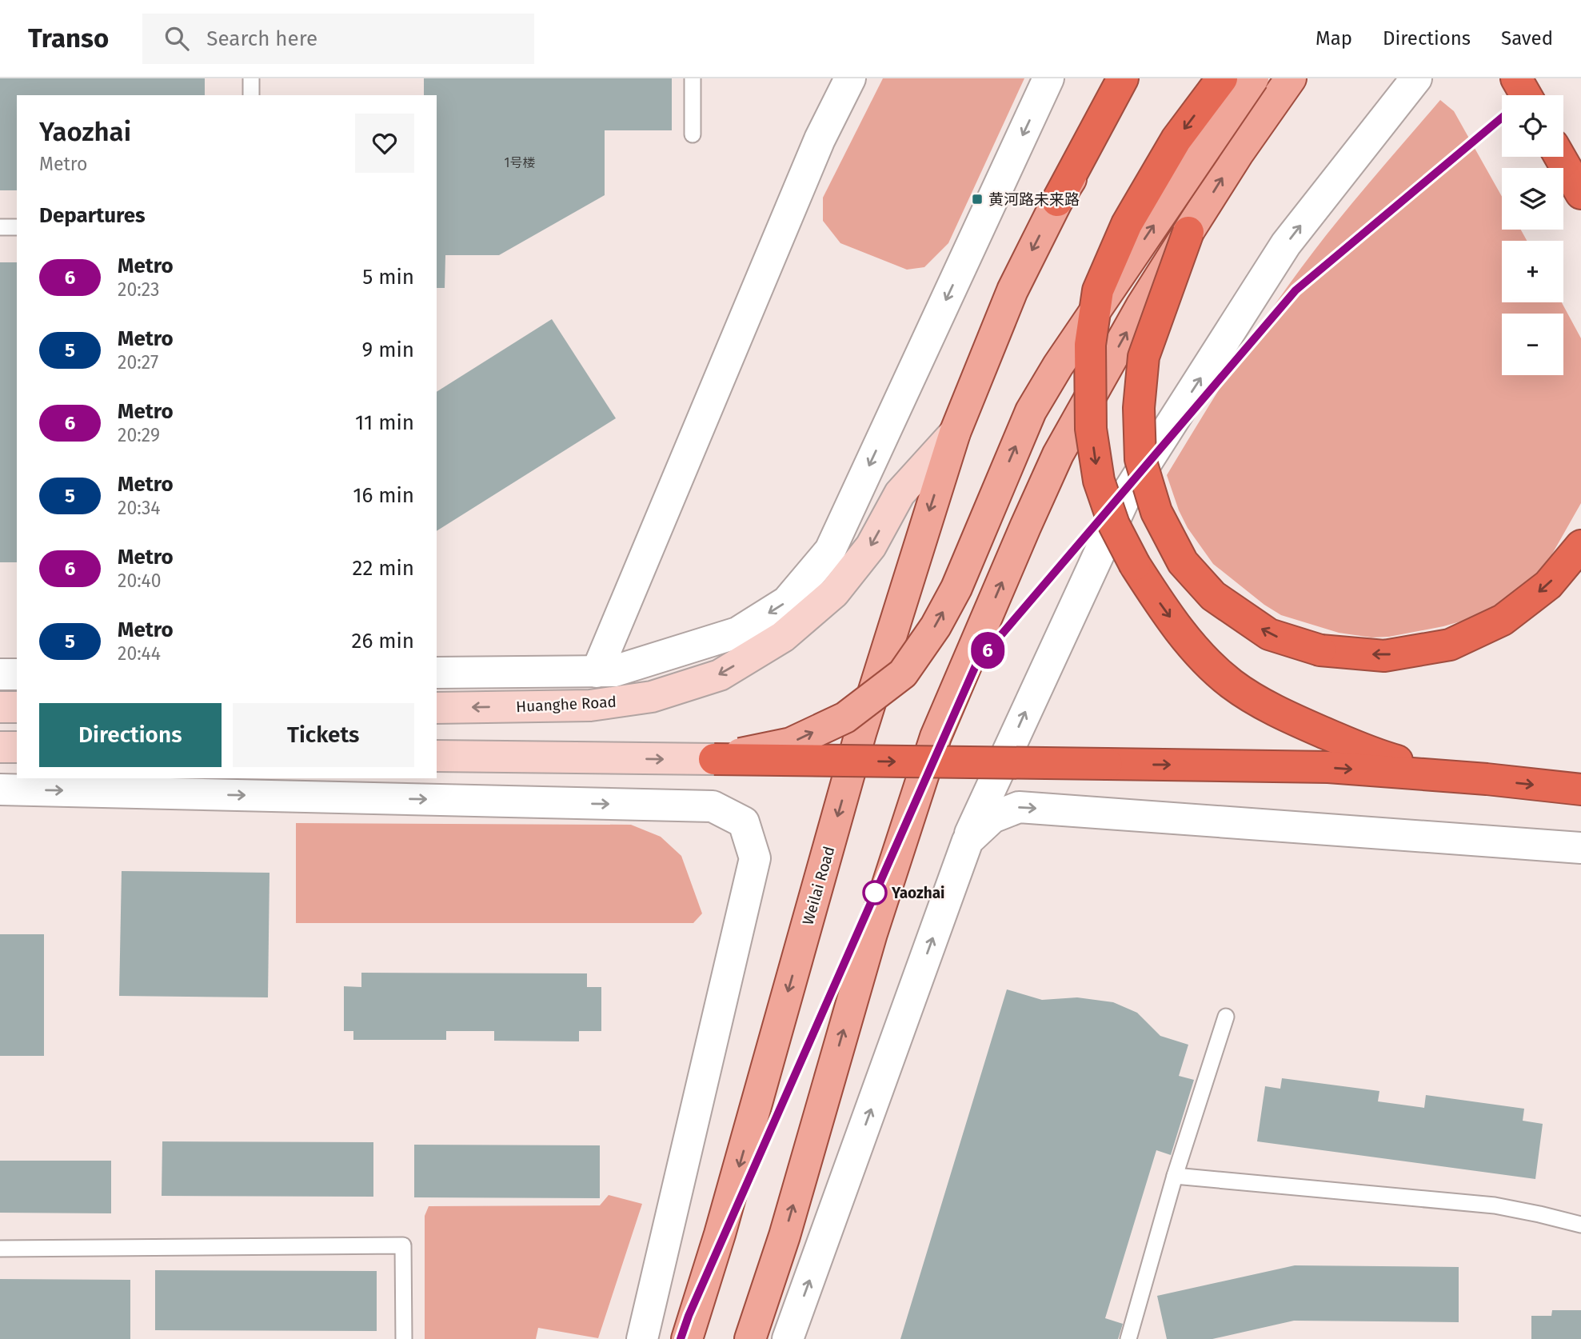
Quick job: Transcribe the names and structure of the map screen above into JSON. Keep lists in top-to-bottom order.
{
  "streets": {
    "main road": ["Huanghe Road", "Weilai Road"]
  },
  "crossings": [
    ["Huanghe Road", "Weilai Road"]
  ],
  "one_way": ["Huanghe Road"],
  "places": {
    "transit": ["黄河路未来路"],
    "other": ["Yaozhai"]
  },
  "lines": ["metro line 6"],
  "house_numbers": ["1号楼"],
  "page": {
    "header": "Transo",
    "search": "Search here",
    "nav": ["Map", "Directions", "Saved"],
    "on_map": "6",
    "map_buttons": ["+", "−"],
    "heading": [
      ["Yaozhai", "Metro"],
      "Departures"
    ],
    "list": [
      {
        "mark": "6",
        "name": "Metro",
        "note": "20:23",
        "value": "5 min"
      },
      {
        "mark": "5",
        "name": "Metro",
        "note": "20:27",
        "value": "9 min"
      },
      {
        "mark": "6",
        "name": "Metro",
        "note": "20:29",
        "value": "11 min"
      },
      {
        "mark": "5",
        "name": "Metro",
        "note": "20:34",
        "value": "16 min"
      },
      {
        "mark": "6",
        "name": "Metro",
        "note": "20:40",
        "value": "22 min"
      },
      {
        "mark": "5",
        "name": "Metro",
        "note": "20:44",
        "value": "26 min"
      }
    ],
    "buttons": ["Directions", "Tickets"]
  }
}
